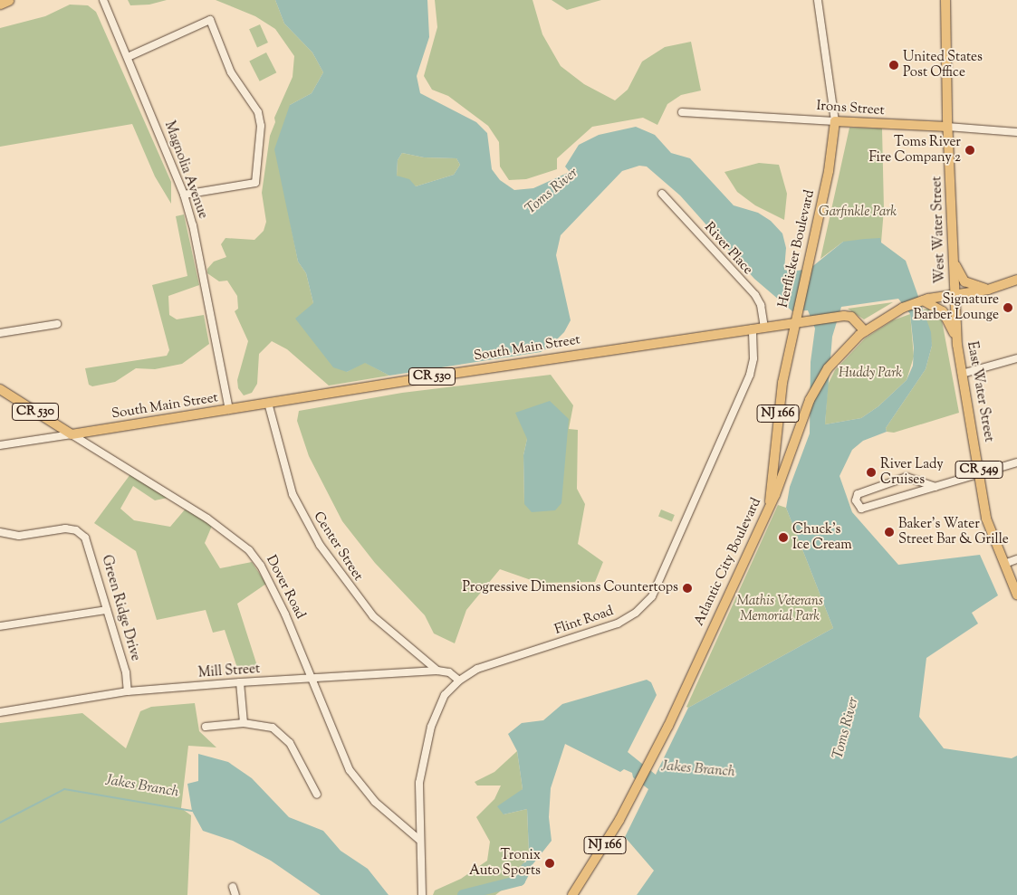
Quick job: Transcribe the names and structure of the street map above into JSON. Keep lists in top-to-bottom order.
{
  "streets": {
    "main road": [
      "Irons Street",
      "West Water Street",
      "Herflicker Boulevard",
      "South Main Street",
      "CR 530",
      "East Water Street",
      "NJ 166",
      "CR 549",
      "Atlantic City Boulevard",
      "Dover Road"
    ],
    "street": [
      "Magnolia Avenue",
      "River Place",
      "Center Street",
      "Green Ridge Drive",
      "Flint Road",
      "Mill Street"
    ]
  },
  "crossings": [
    ["Irons Street", "West Water Street"],
    ["Irons Street", "Herflicker Boulevard"],
    ["Magnolia Avenue", "South Main Street"],
    ["West Water Street", "East Water Street"],
    ["West Water Street", "NJ 166"],
    ["West Water Street", "Atlantic City Boulevard"],
    ["River Place", "South Main Street"],
    ["Herflicker Boulevard", "South Main Street"],
    ["Herflicker Boulevard", "Atlantic City Boulevard"],
    ["South Main Street", "Center Street"],
    ["South Main Street", "Atlantic City Boulevard"],
    ["South Main Street", "Dover Road"],
    ["South Main Street", "Flint Road"],
    ["East Water Street", "NJ 166"],
    ["East Water Street", "Atlantic City Boulevard"],
    ["NJ 166", "Atlantic City Boulevard"],
    ["Center Street", "Mill Street"],
    ["Dover Road", "Flint Road"],
    ["Dover Road", "Mill Street"],
    ["Green Ridge Drive", "Mill Street"],
    ["Flint Road", "Mill Street"]
  ],
  "water": ["Toms River", "Jakes Branch"],
  "parks": ["Garfinkle Park", "Huddy Park", "Mathis Veterans Memorial Park"],
  "places": [
    "United States Post Office",
    "Toms River Fire Company 2",
    "Signature Barber Lounge",
    "River Lady Cruises",
    "Baker's Water Street Bar & Grille",
    "Chuck's Ice Cream",
    "Progressive Dimensions Countertops",
    "Tronix Auto Sports"
  ]
}
